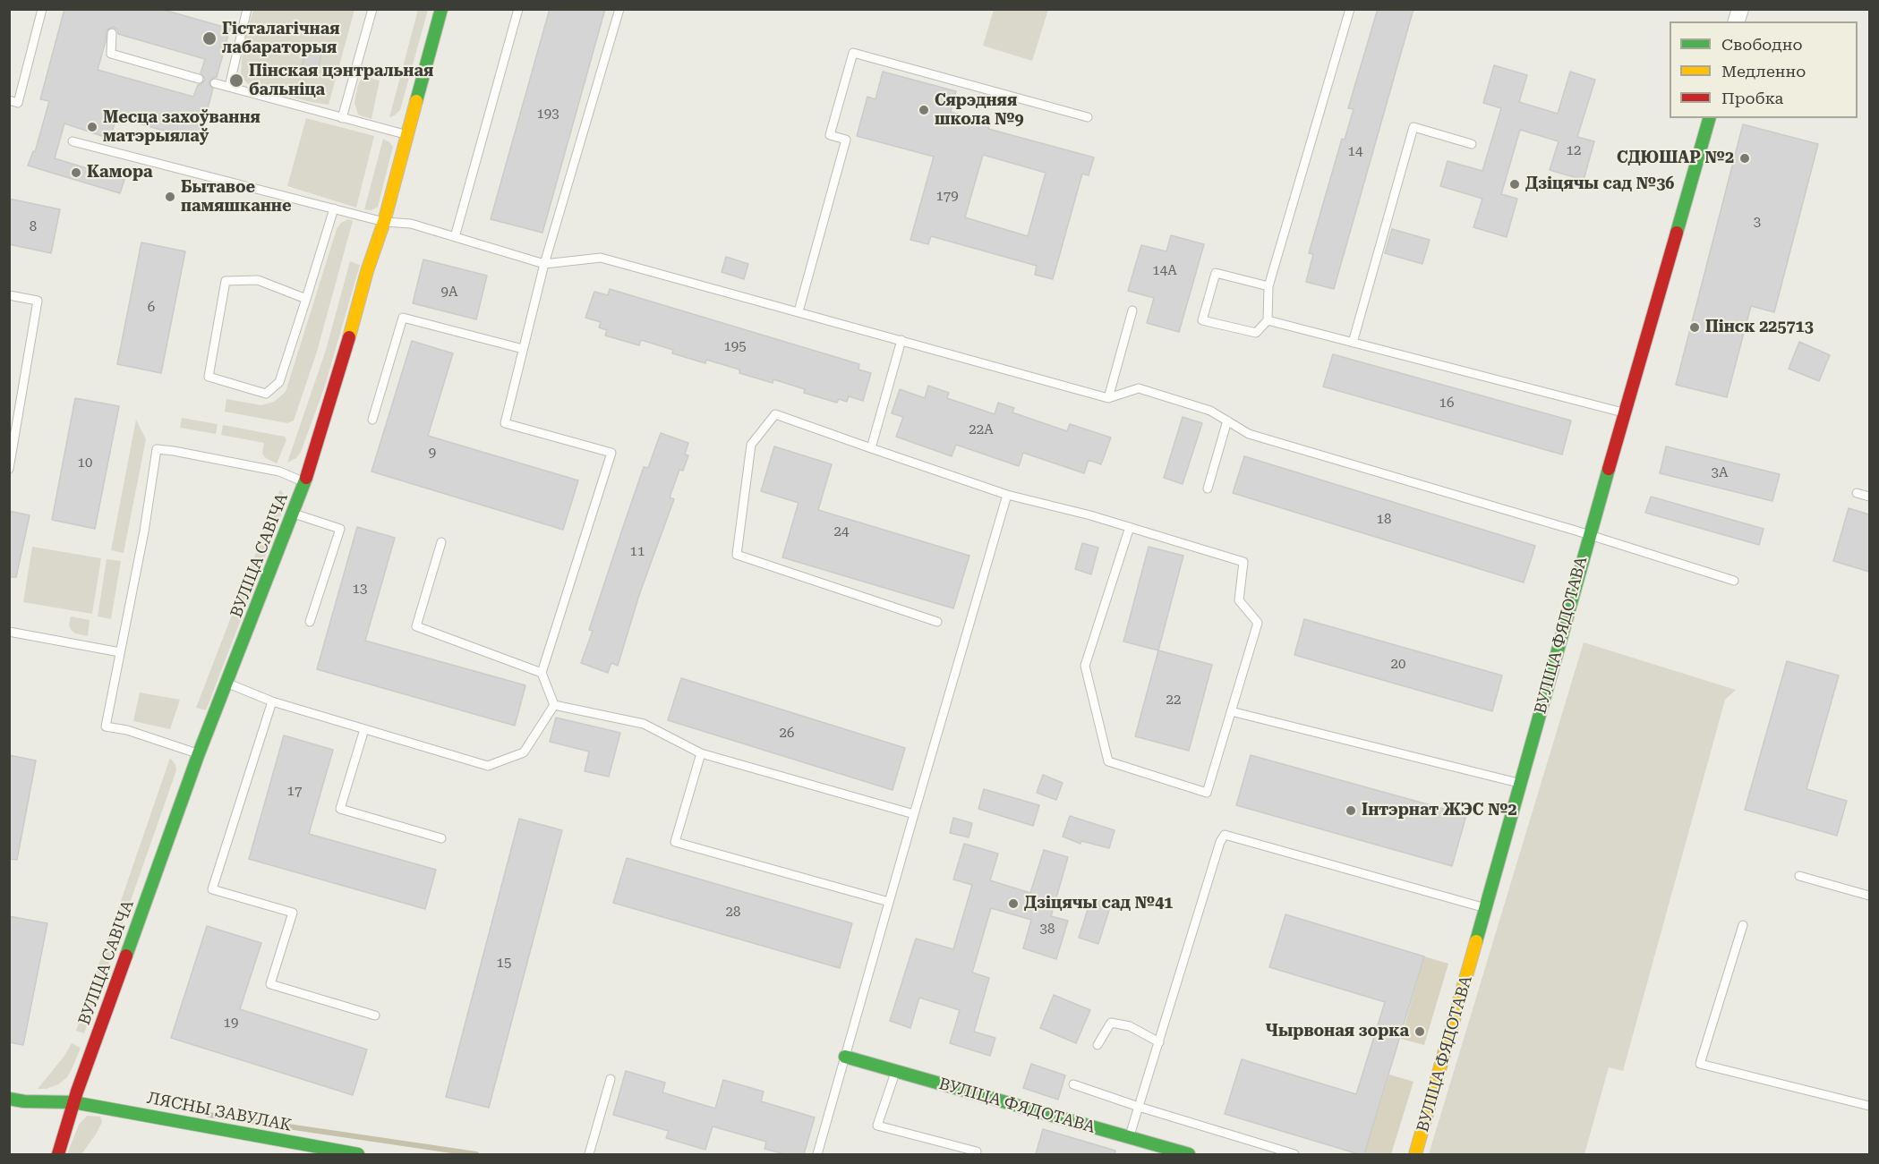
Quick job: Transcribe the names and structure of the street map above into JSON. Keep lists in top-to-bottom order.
{
  "streets": {
    "street": ["ВУЛІЦА САВІЧА", "ВУЛІЦА ФЯДОТАВА", "ЛЯСНЫ ЗАВУЛАК"]
  },
  "crossings": [
    ["ВУЛІЦА САВІЧА", "ЛЯСНЫ ЗАВУЛАК"]
  ],
  "places": [
    "Гісталагічная лабараторыя",
    "Пінская цэнтральная бальніца",
    "Сярэдняя школа №9",
    "Месца захоўвання матэрыялаў",
    "СДЮШАР №2",
    "Камора",
    "Дзіцячы сад №36",
    "Бытавое памяшканне",
    "Пінск 225713",
    "Інтэрнат ЖЭС №2",
    "Дзіцячы сад №41",
    "Чырвоная зорка"
  ],
  "house_numbers": [
    "193",
    "12",
    "14",
    "179",
    "3",
    "8",
    "14А",
    "9А",
    "6",
    "195",
    "16",
    "22А",
    "9",
    "10",
    "3А",
    "18",
    "24",
    "11",
    "13",
    "20",
    "22",
    "26",
    "17",
    "28",
    "38",
    "15",
    "19"
  ],
  "legend": ["Свободно", "Медленно", "Пробка"]
}
